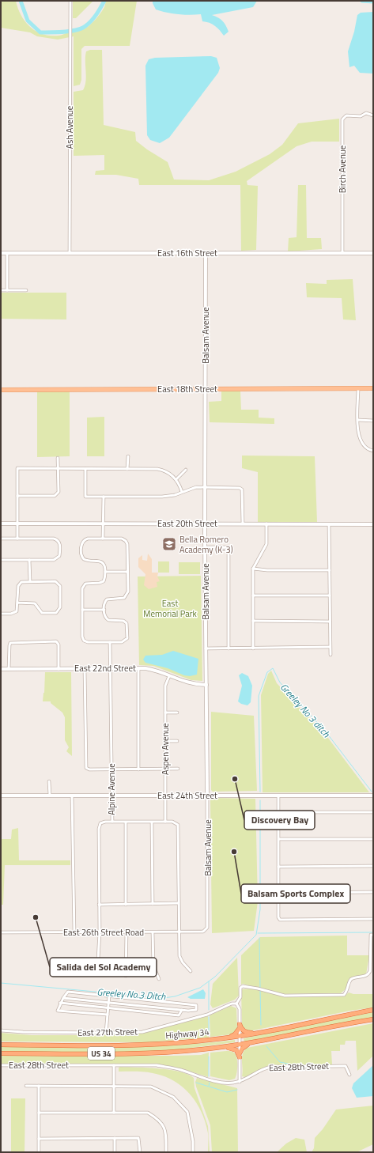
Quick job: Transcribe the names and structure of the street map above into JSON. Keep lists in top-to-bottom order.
{
  "streets": {
    "highway": ["Highway 34", "US 34"],
    "main road": ["East 18th Street"],
    "street": [
      "Ash Avenue",
      "Birch Avenue",
      "East 16th Street",
      "Balsam Avenue",
      "East 20th Street",
      "East 22nd Street",
      "Aspen Avenue",
      "Alpine Avenue",
      "East 24th Street",
      "East 26th Street Road",
      "East 27th Street",
      "East 28th Street"
    ]
  },
  "crossings": [
    ["Ash Avenue", "East 16th Street"],
    ["Birch Avenue", "East 16th Street"],
    ["East 16th Street", "Balsam Avenue"],
    ["Balsam Avenue", "East 18th Street"],
    ["Balsam Avenue", "East 20th Street"],
    ["Balsam Avenue", "East 22nd Street"],
    ["Balsam Avenue", "East 24th Street"],
    ["Balsam Avenue", "East 26th Street Road"],
    ["East 22nd Street", "Aspen Avenue"],
    ["East 22nd Street", "Alpine Avenue"],
    ["Aspen Avenue", "East 24th Street"],
    ["Alpine Avenue", "East 24th Street"],
    ["Alpine Avenue", "East 26th Street Road"]
  ],
  "water": ["Greeley No 3 ditch", "Greeley No.3 Ditch"],
  "parks": ["East Memorial Park"],
  "places": {
    "school or university": ["Bella Romero Academy (K-3)"],
    "other": ["Discovery Bay", "Balsam Sports Complex", "Salida del Sol Academy"]
  }
}
